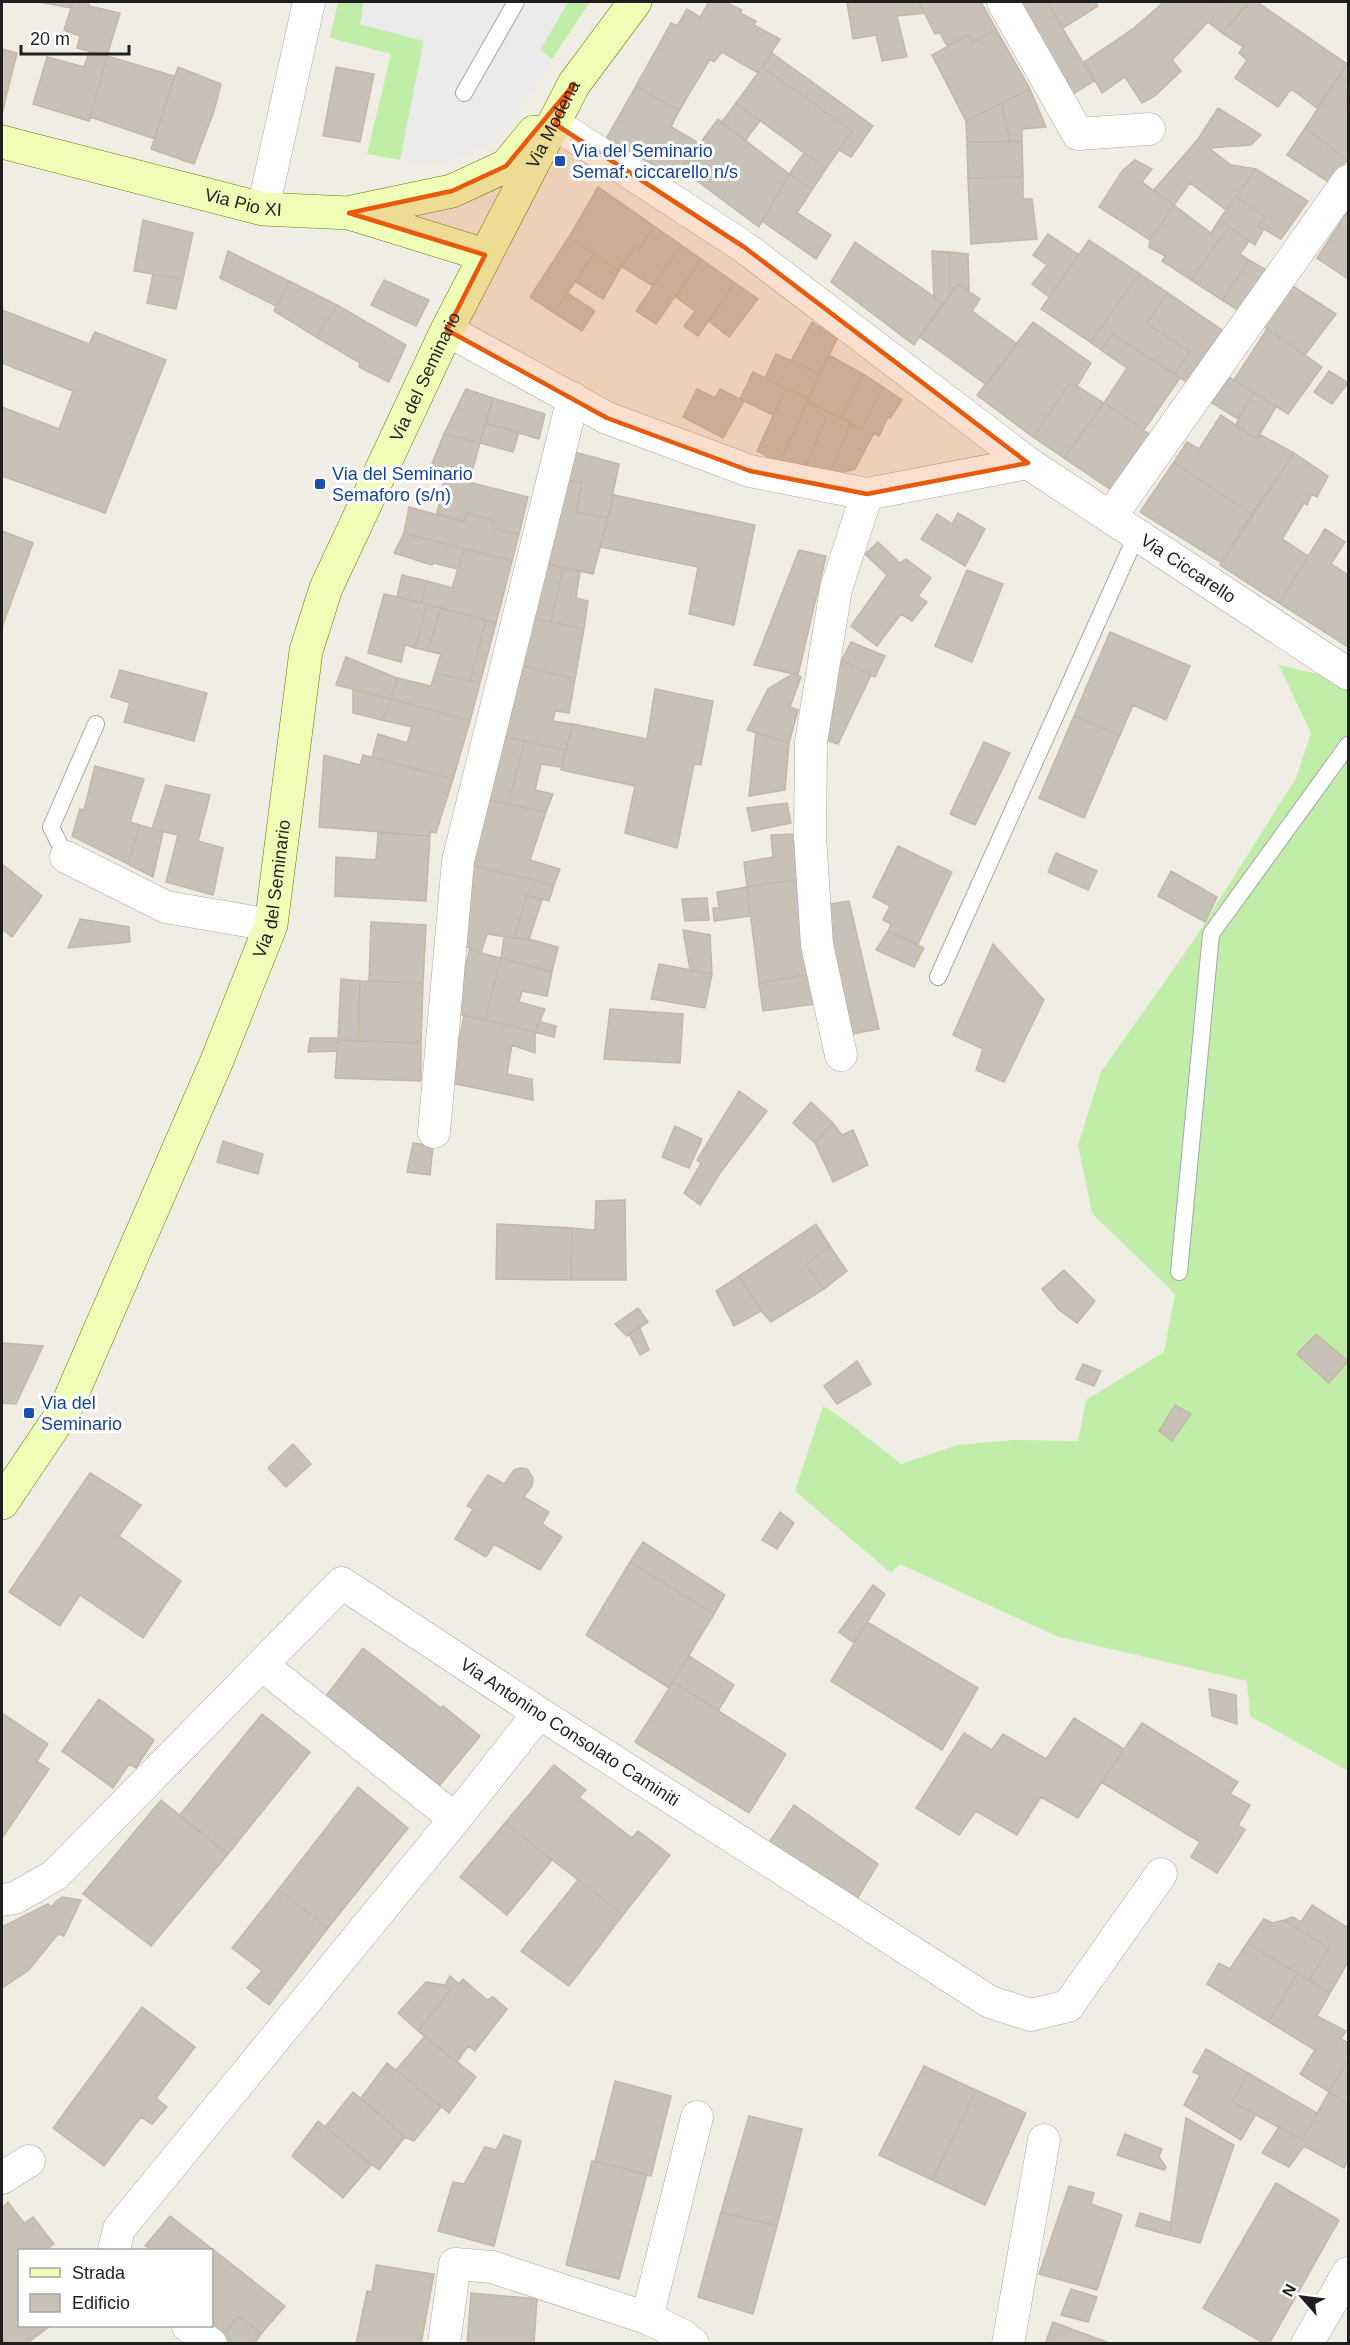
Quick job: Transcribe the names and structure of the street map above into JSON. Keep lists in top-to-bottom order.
{
  "streets": {
    "main road": ["Via Modena", "Via Pio XI", "Via del Seminario"],
    "street": ["Via Ciccarello", "Via Antonino Consolato Caminiti"]
  },
  "crossings": [
    ["Via Modena", "Via Pio XI"],
    ["Via Modena", "Via del Seminario"],
    ["Via Modena", "Via Ciccarello"],
    ["Via Pio XI", "Via del Seminario"]
  ],
  "places": {
    "transit": ["Via del Seminario Semaf. ciccarello n/s", "Via del Seminario Semaforo (s/n)", "Via del Seminario"]
  },
  "legend": ["Strada", "Edificio"],
  "scale_bar": "20 m",
  "north": "top left"
}
